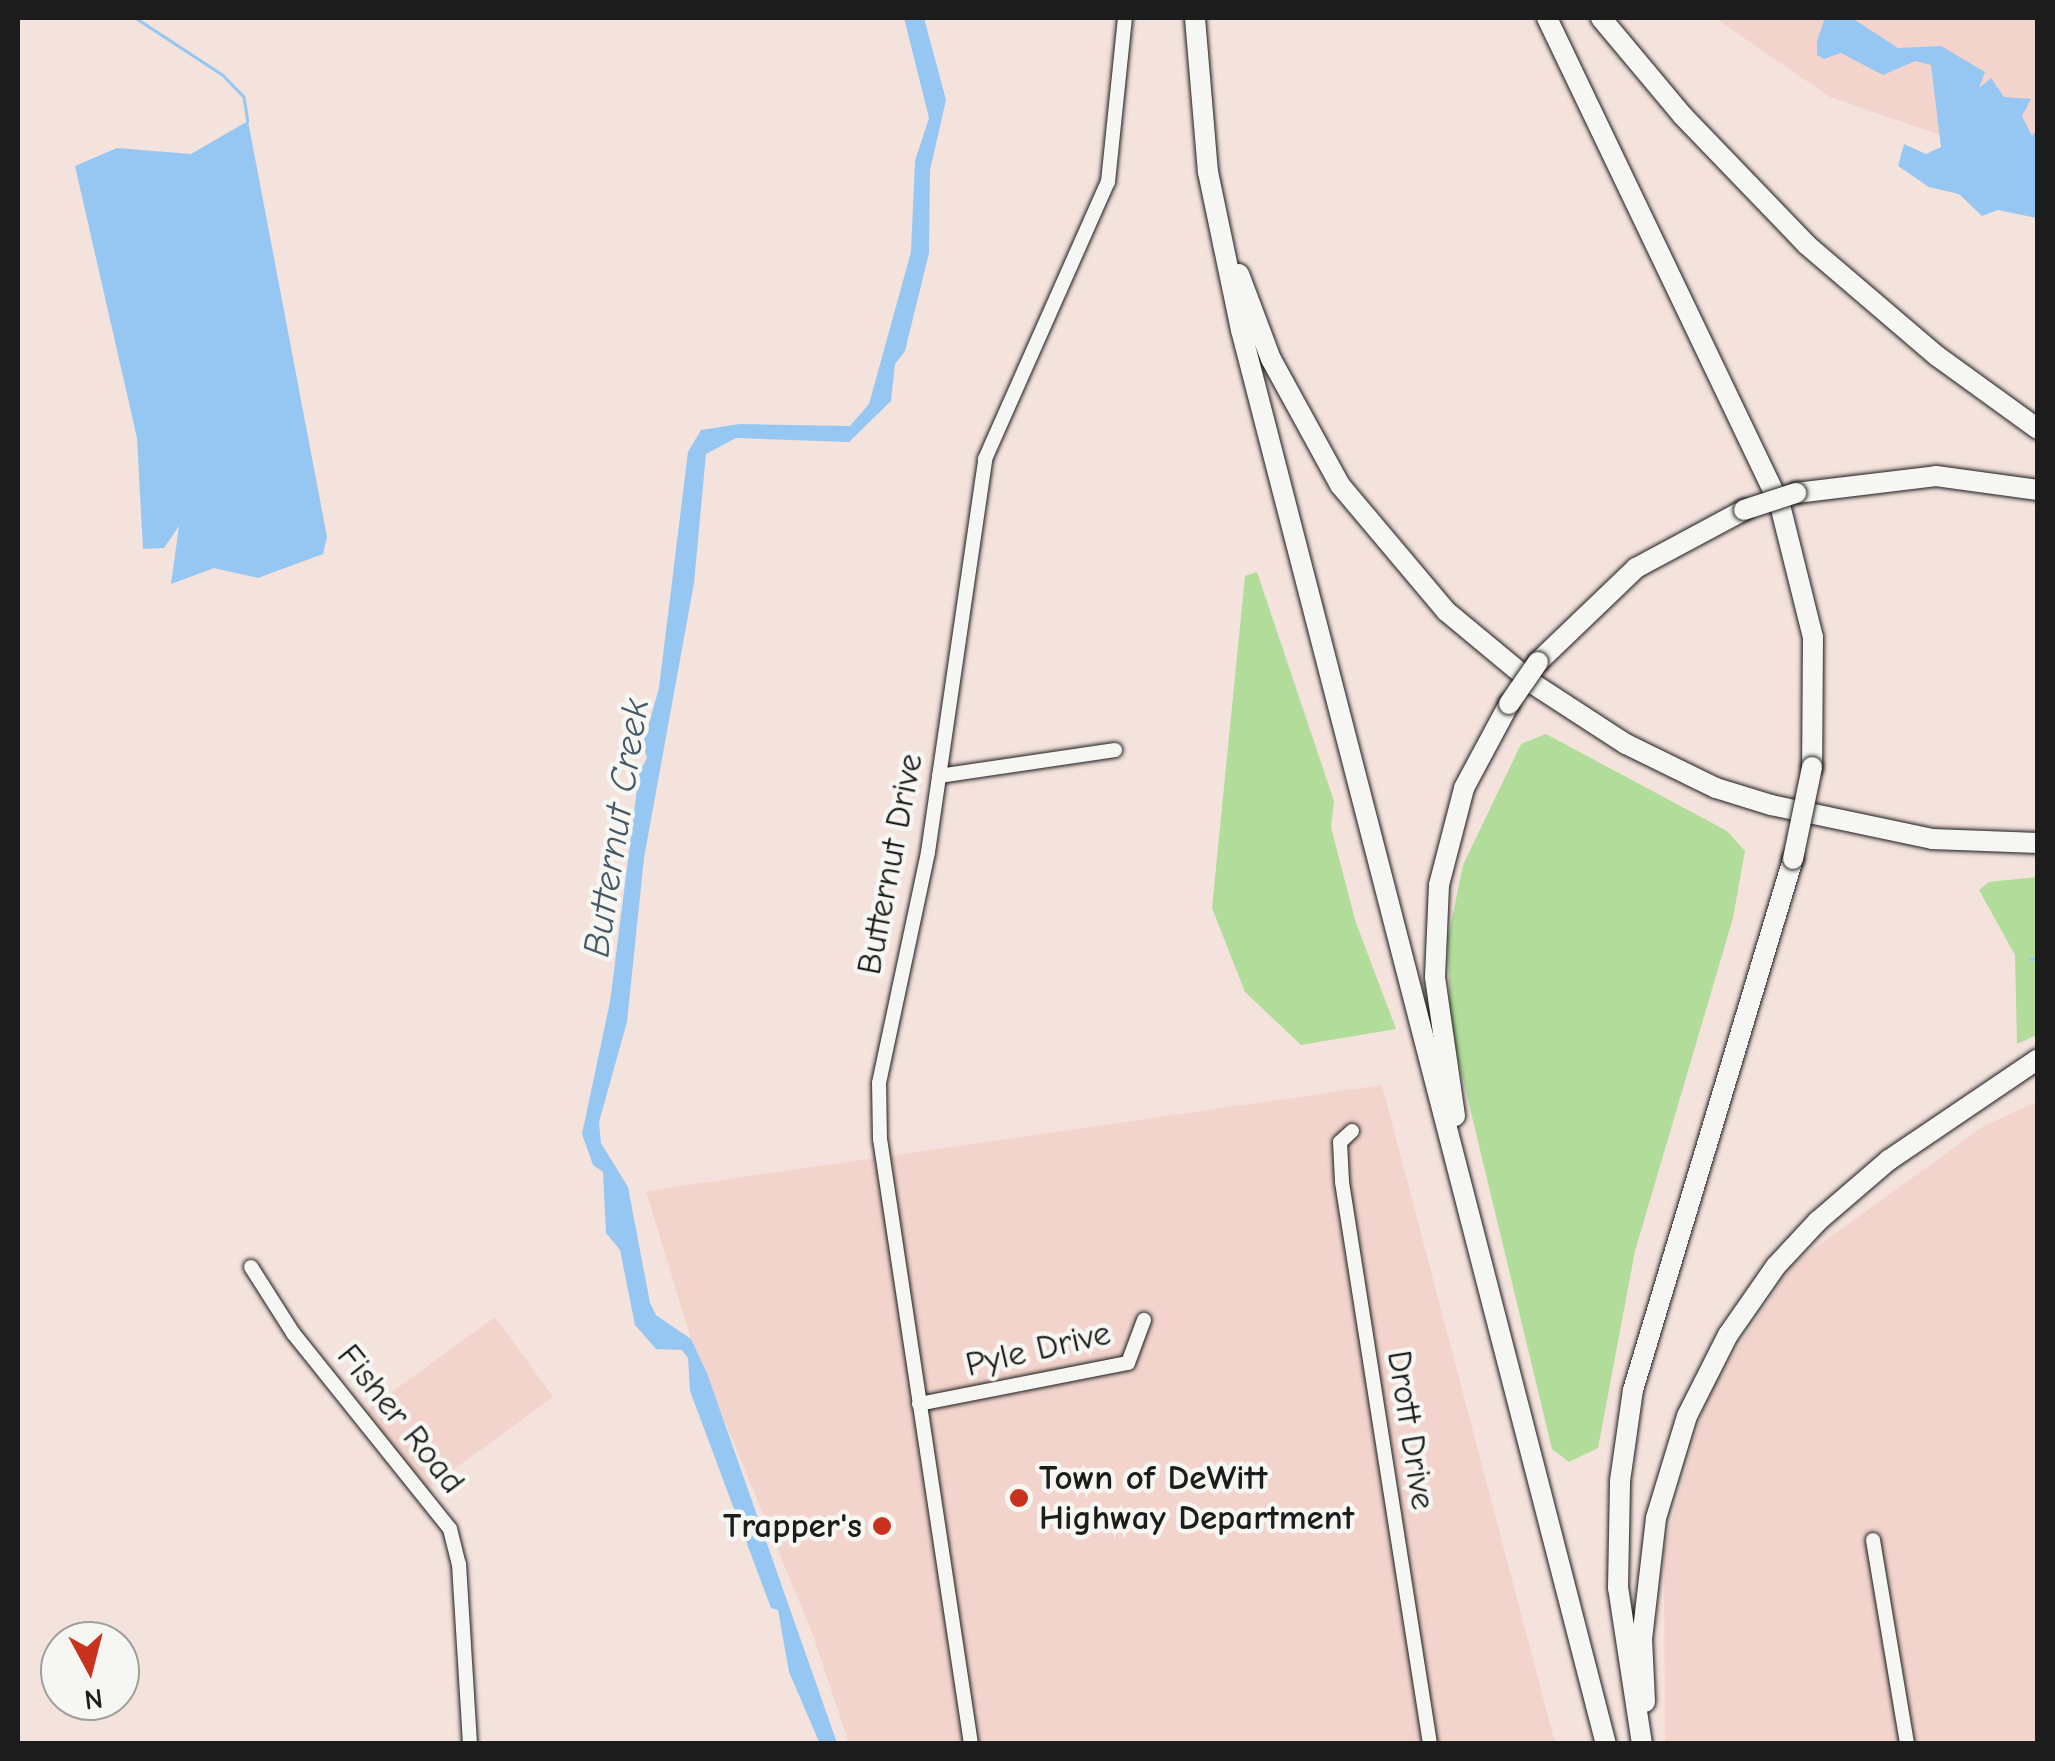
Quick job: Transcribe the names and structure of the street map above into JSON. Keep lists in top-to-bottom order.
{
  "streets": {
    "street": [
      "Butternut Drive",
      "Pyle Drive",
      "Fisher Road",
      "Drott Drive"
    ]
  },
  "crossings": [
    ["Butternut Drive", "Pyle Drive"]
  ],
  "water": ["Butternut Creek"],
  "places": ["Town of DeWitt Highway Department", "Trapper's"],
  "north": "bottom"
}
